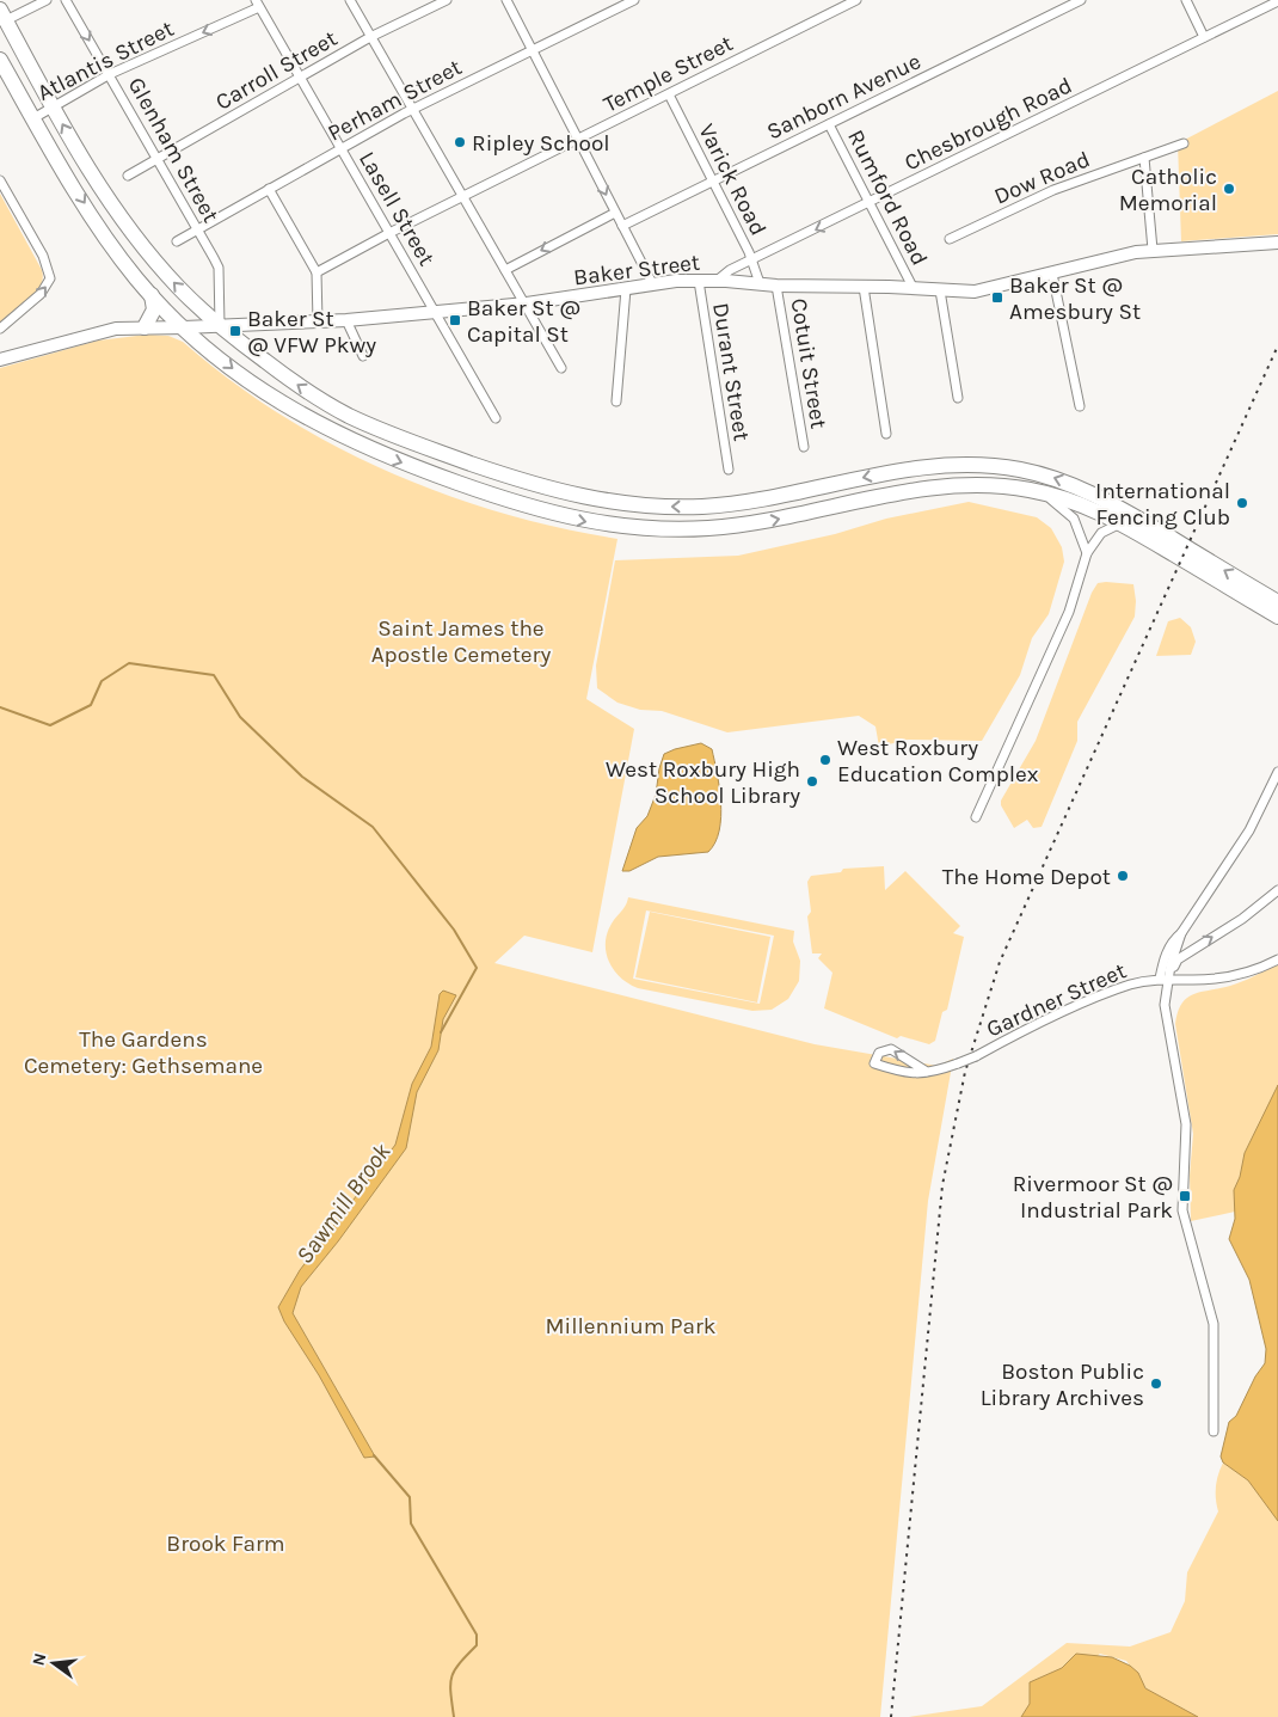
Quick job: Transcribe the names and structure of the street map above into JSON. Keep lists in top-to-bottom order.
{
  "streets": {
    "street": [
      "Atlantis Street",
      "Carroll Street",
      "Temple Street",
      "Sanborn Avenue",
      "Perham Street",
      "Chesbrough Road",
      "Glenham Street",
      "Dow Road",
      "Varick Road",
      "Rumford Road",
      "Lasell Street",
      "Baker Street",
      "Cotuit Street",
      "Durant Street",
      "Gardner Street"
    ]
  },
  "crossings": [
    ["Atlantis Street", "Glenham Street"],
    ["Atlantis Street", "Lasell Street"],
    ["Carroll Street", "Glenham Street"],
    ["Carroll Street", "Lasell Street"],
    ["Temple Street", "Varick Road"],
    ["Temple Street", "Lasell Street"],
    ["Sanborn Avenue", "Varick Road"],
    ["Sanborn Avenue", "Rumford Road"],
    ["Perham Street", "Glenham Street"],
    ["Perham Street", "Lasell Street"],
    ["Chesbrough Road", "Varick Road"],
    ["Chesbrough Road", "Rumford Road"],
    ["Chesbrough Road", "Baker Street"],
    ["Glenham Street", "Baker Street"],
    ["Varick Road", "Baker Street"],
    ["Rumford Road", "Baker Street"],
    ["Lasell Street", "Baker Street"],
    ["Baker Street", "Cotuit Street"],
    ["Baker Street", "Durant Street"]
  ],
  "one_way": ["Atlantis Street"],
  "water": ["Sawmill Brook"],
  "parks": [
    "Saint James the Apostle Cemetery",
    "The Gardens Cemetery: Gethsemane",
    "Millennium Park",
    "Brook Farm"
  ],
  "places": {
    "other": [
      "Ripley School",
      "Catholic Memorial",
      "International Fencing Club",
      "West Roxbury Education Complex",
      "West Roxbury High School Library",
      "The Home Depot",
      "Boston Public Library Archives"
    ],
    "transit": [
      "Baker St @ Amesbury St",
      "Baker St @ Capital St",
      "Baker St @ VFW Pkwy",
      "Rivermoor St @ Industrial Park"
    ]
  },
  "north": "left"
}
